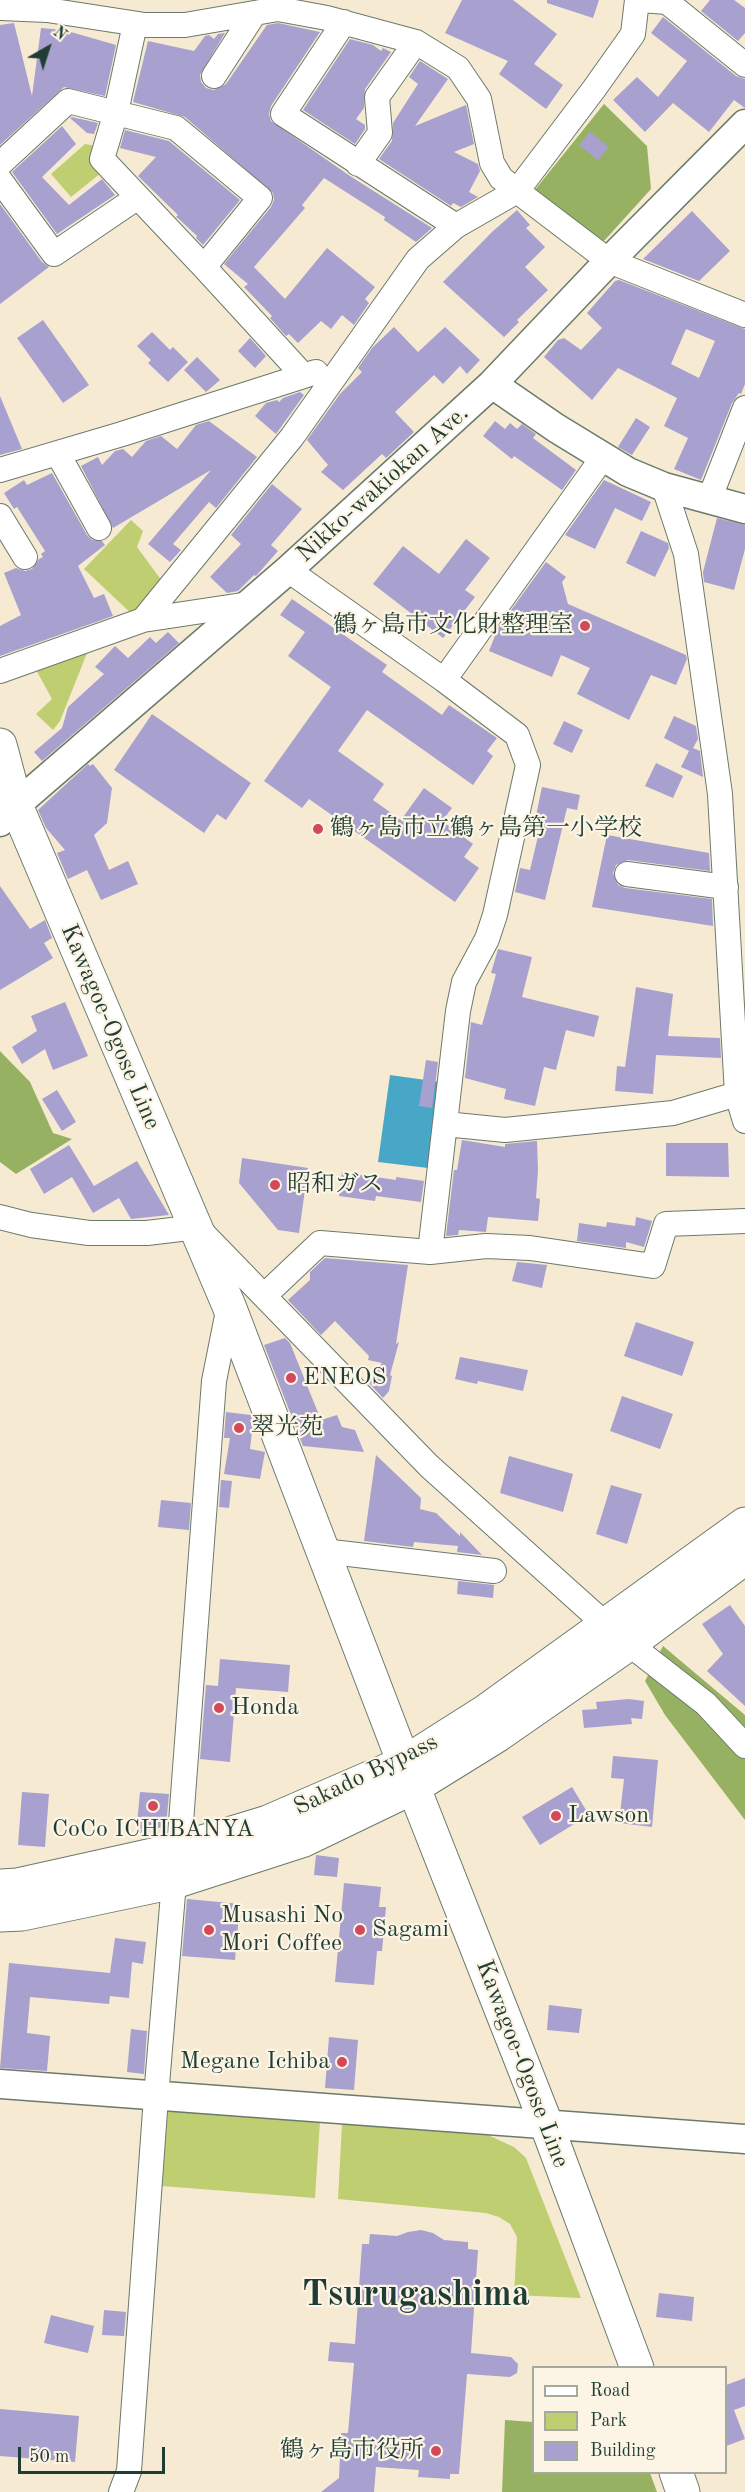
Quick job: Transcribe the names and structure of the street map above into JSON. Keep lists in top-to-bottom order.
{
  "streets": {
    "main road": ["Kawagoe-Ogose Line", "Sakado Bypass"],
    "street": ["Nikko-wakiokan Ave."]
  },
  "crossings": [
    ["Nikko-wakiokan Ave.", "Kawagoe-Ogose Line"],
    ["Kawagoe-Ogose Line", "Sakado Bypass"]
  ],
  "districts": ["Tsurugashima"],
  "places": [
    "鶴ヶ島市文化財整理室",
    "鶴ヶ島市立鶴ヶ島第一小学校",
    "昭和ガス",
    "ENEOS",
    "翠光苑",
    "Honda",
    "CoCo ICHIBANYA",
    "Lawson",
    "Musashi No Mori Coffee",
    "Sagami",
    "Megane Ichiba",
    "鶴ヶ島市役所"
  ],
  "legend": ["Road", "Park", "Building"],
  "scale_bar": "50 m",
  "north": "top right"
}
